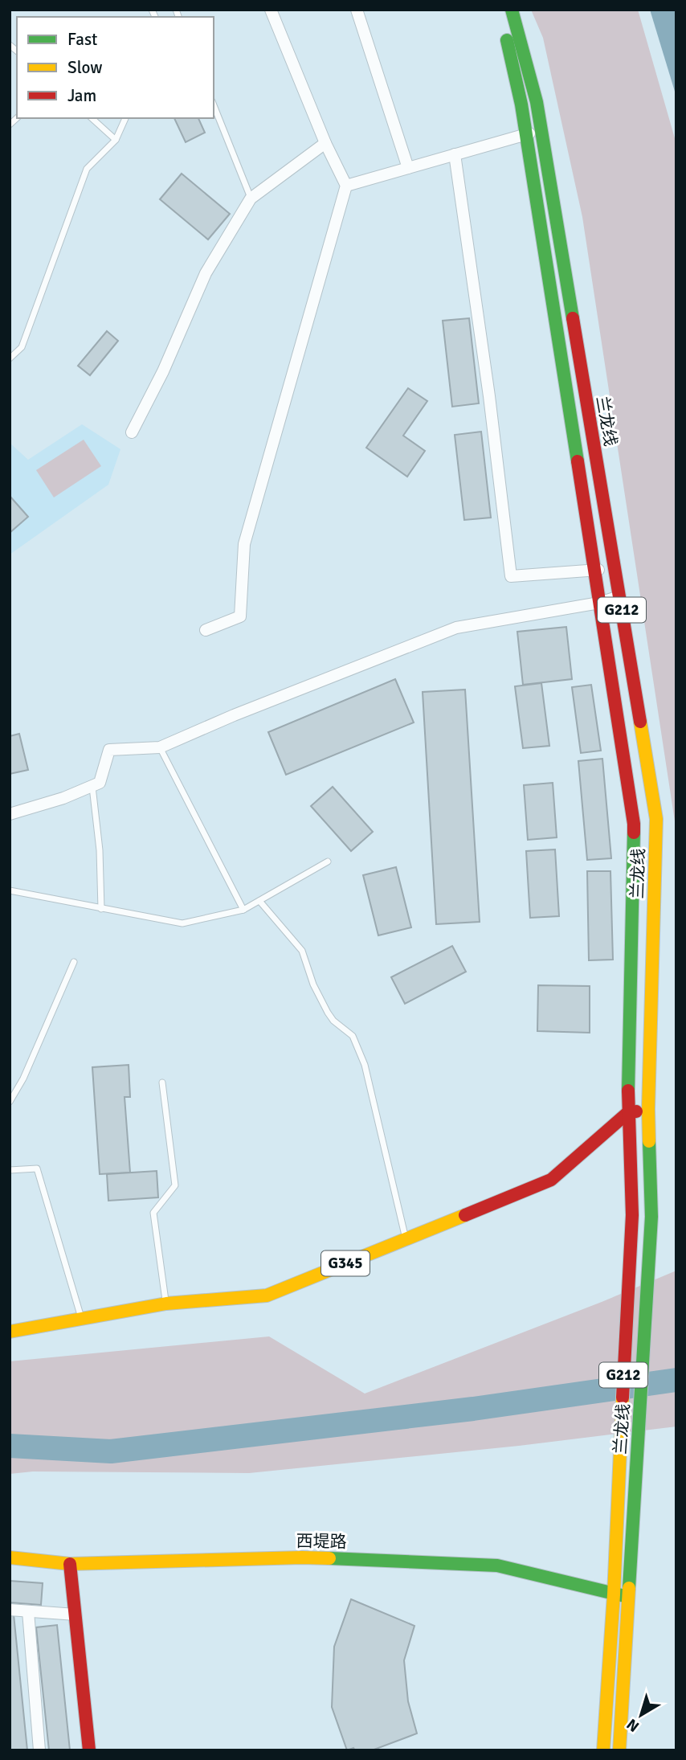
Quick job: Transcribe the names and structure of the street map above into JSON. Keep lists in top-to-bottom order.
{
  "streets": {
    "main road": [
      "兰龙线",
      "G212",
      "G345",
      "西堤路"
    ]
  },
  "crossings": [
    ["兰龙线", "G345"],
    ["兰龙线", "西堤路"]
  ],
  "legend": ["Fast", "Slow", "Jam"],
  "north": "bottom left"
}
